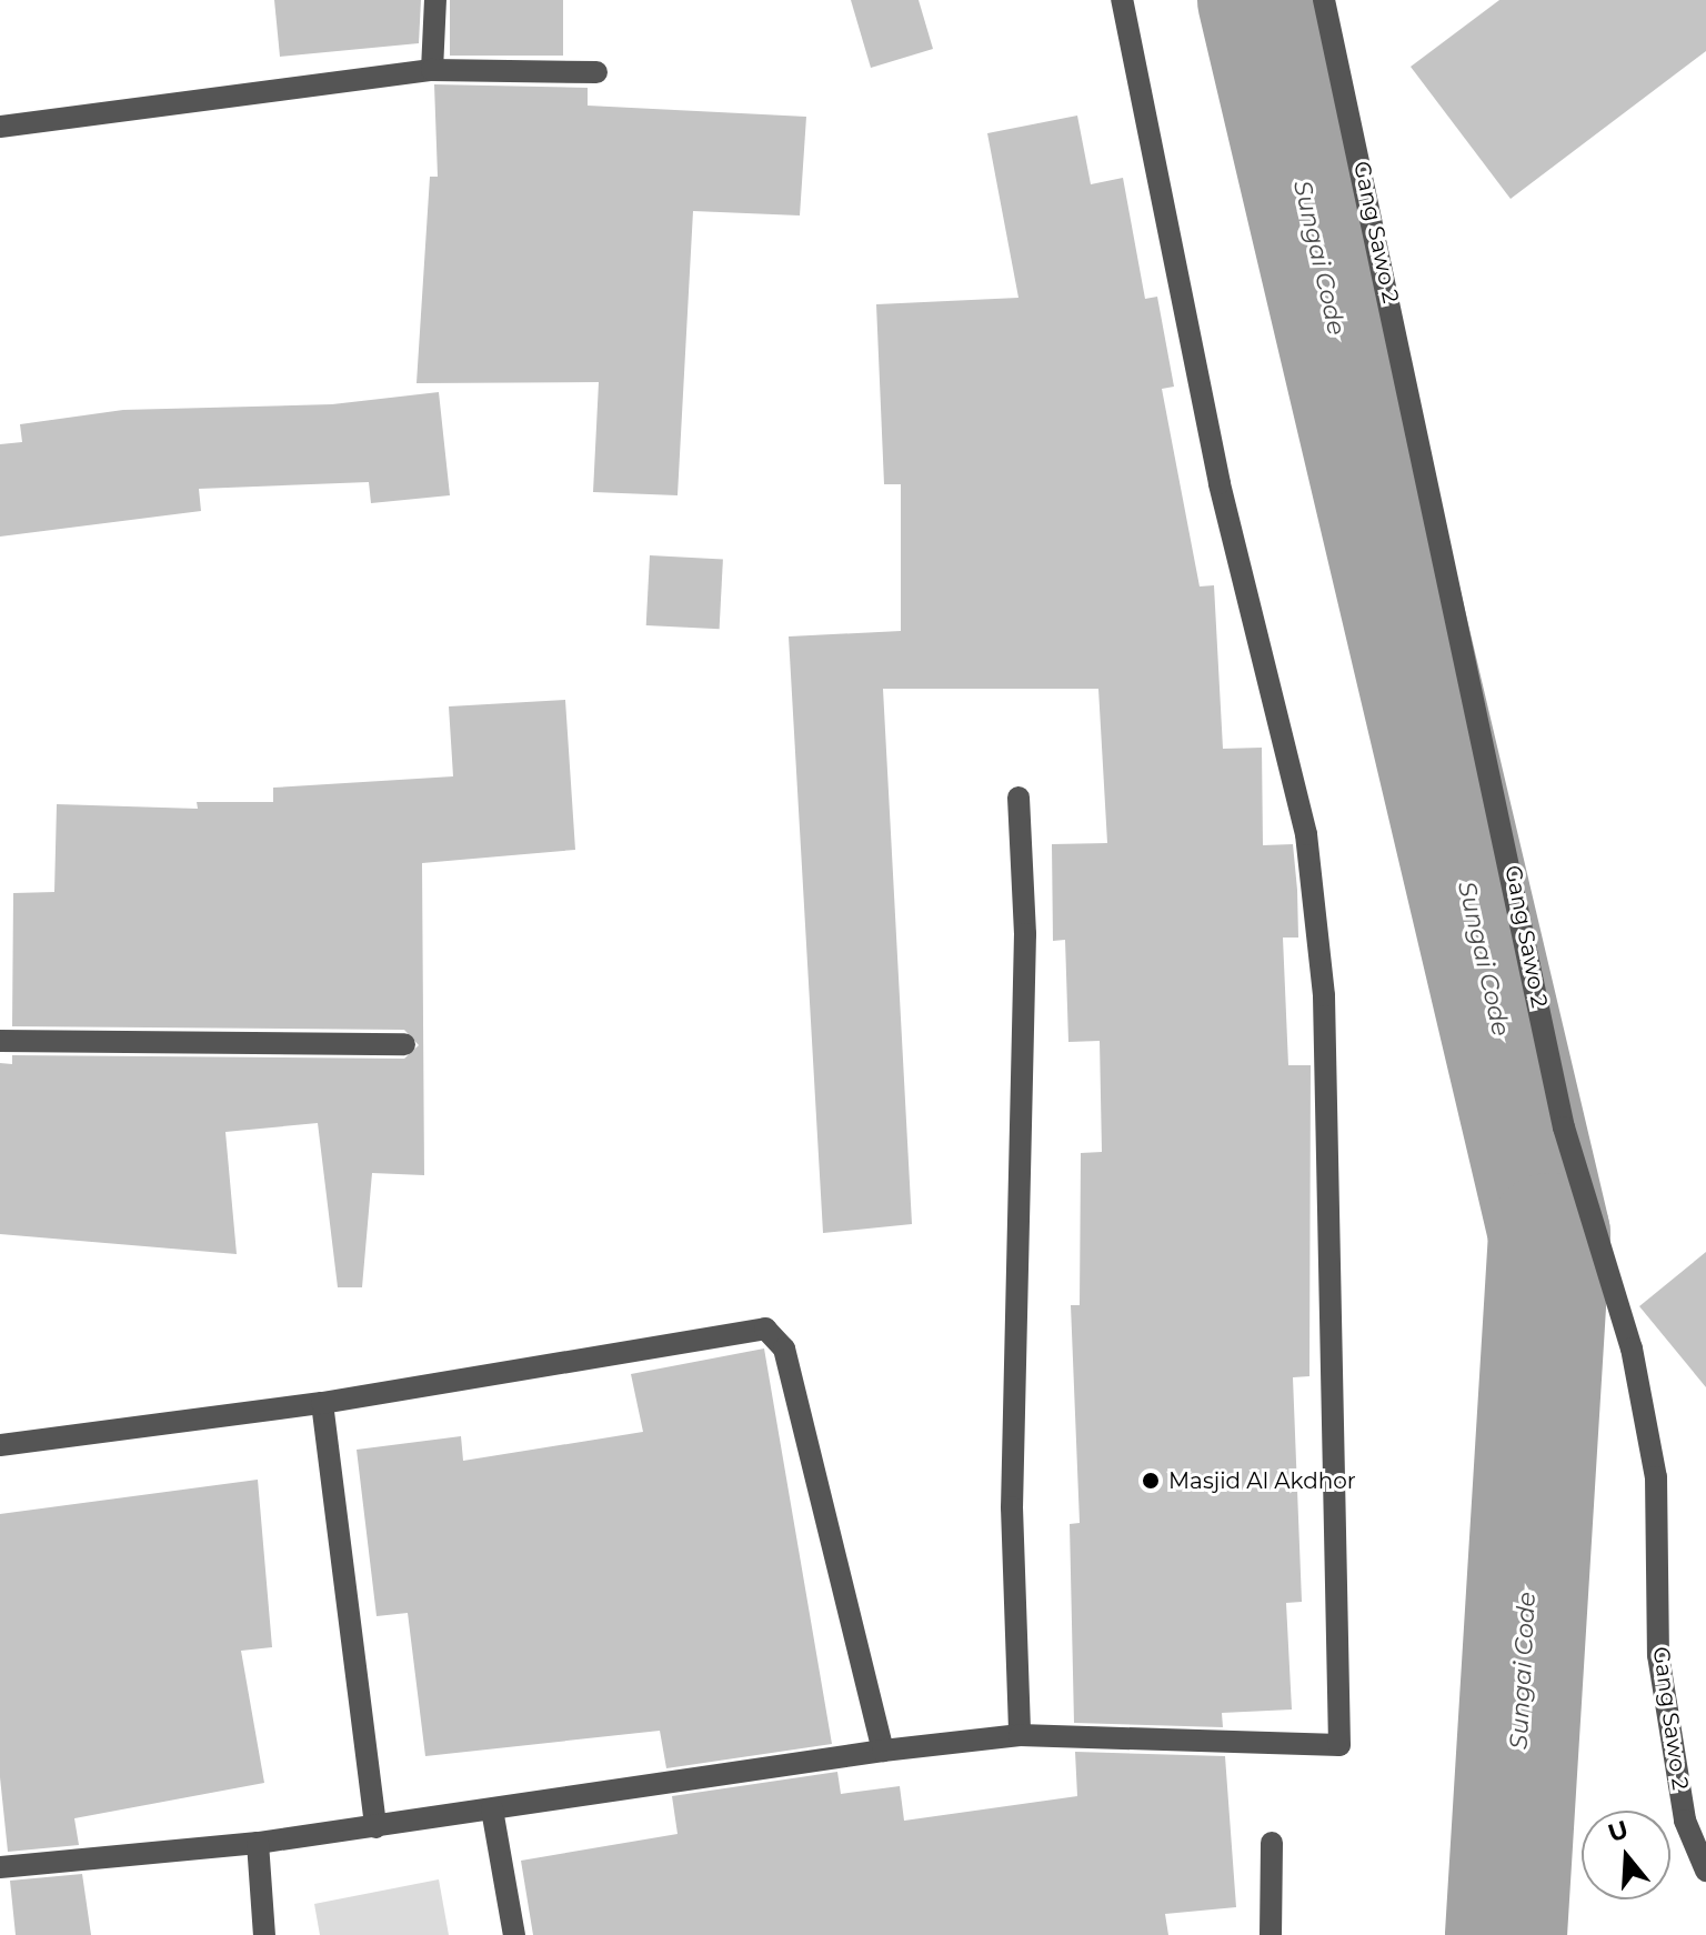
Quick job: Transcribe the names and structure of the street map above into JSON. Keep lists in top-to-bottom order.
{
  "streets": {
    "street": ["Gang Sawo 2"]
  },
  "water": ["Sungai Code"],
  "places": ["Masjid Al Akdhor"],
  "north": "top"
}
